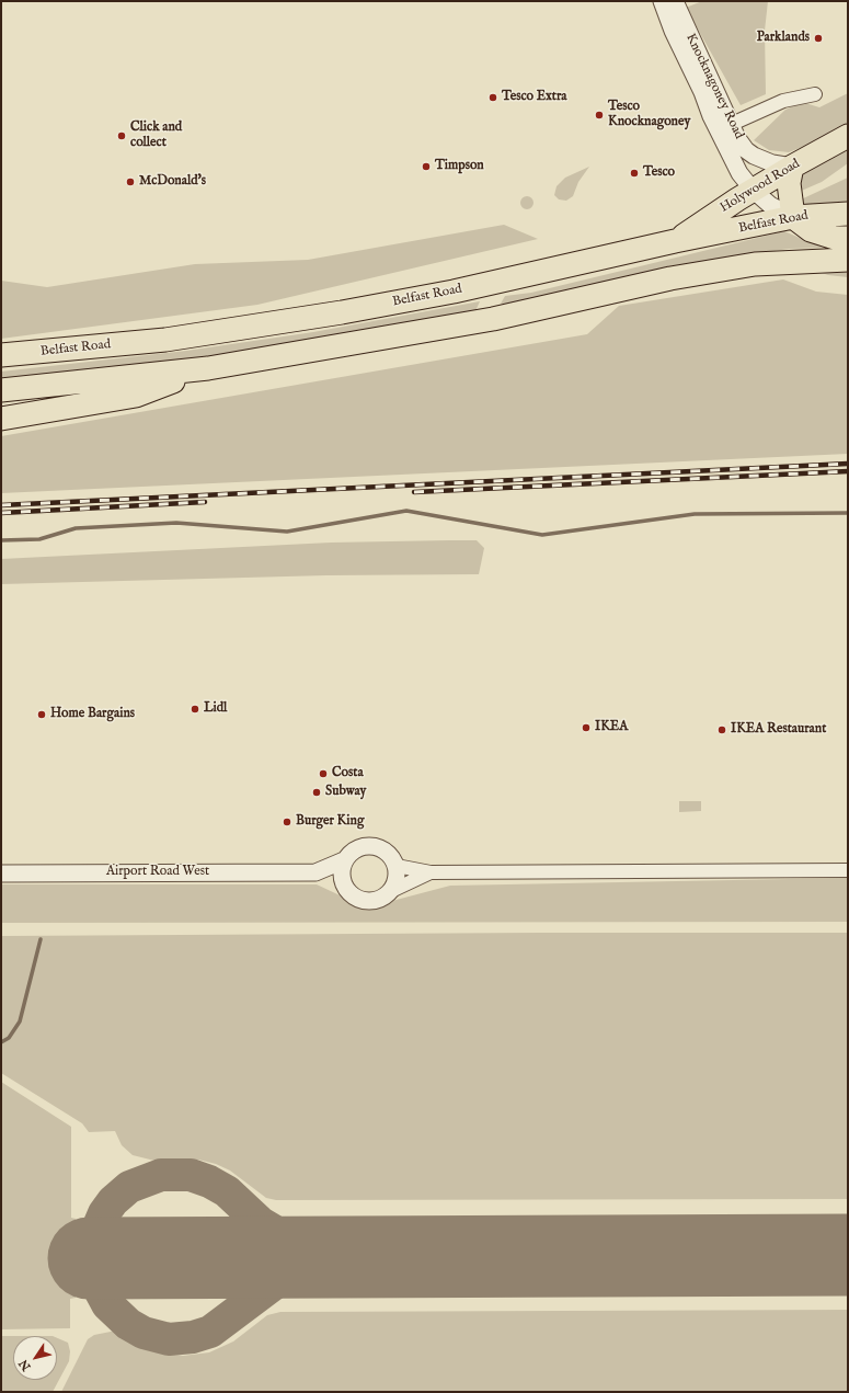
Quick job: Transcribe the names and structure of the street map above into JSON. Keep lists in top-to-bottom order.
{
  "streets": {
    "highway": ["Holywood Road", "Belfast Road"],
    "street": ["Knocknagoney Road", "Airport Road West"]
  },
  "crossings": [
    ["Knocknagoney Road", "Holywood Road"],
    ["Holywood Road", "Belfast Road"]
  ],
  "places": [
    "Parklands",
    "Tesco Extra",
    "Tesco Knocknagoney",
    "Click and collect",
    "Timpson",
    "Tesco",
    "McDonald's",
    "Lidl",
    "Home Bargains",
    "IKEA",
    "IKEA Restaurant",
    "Costa",
    "Subway",
    "Burger King"
  ],
  "north": "bottom left"
}
